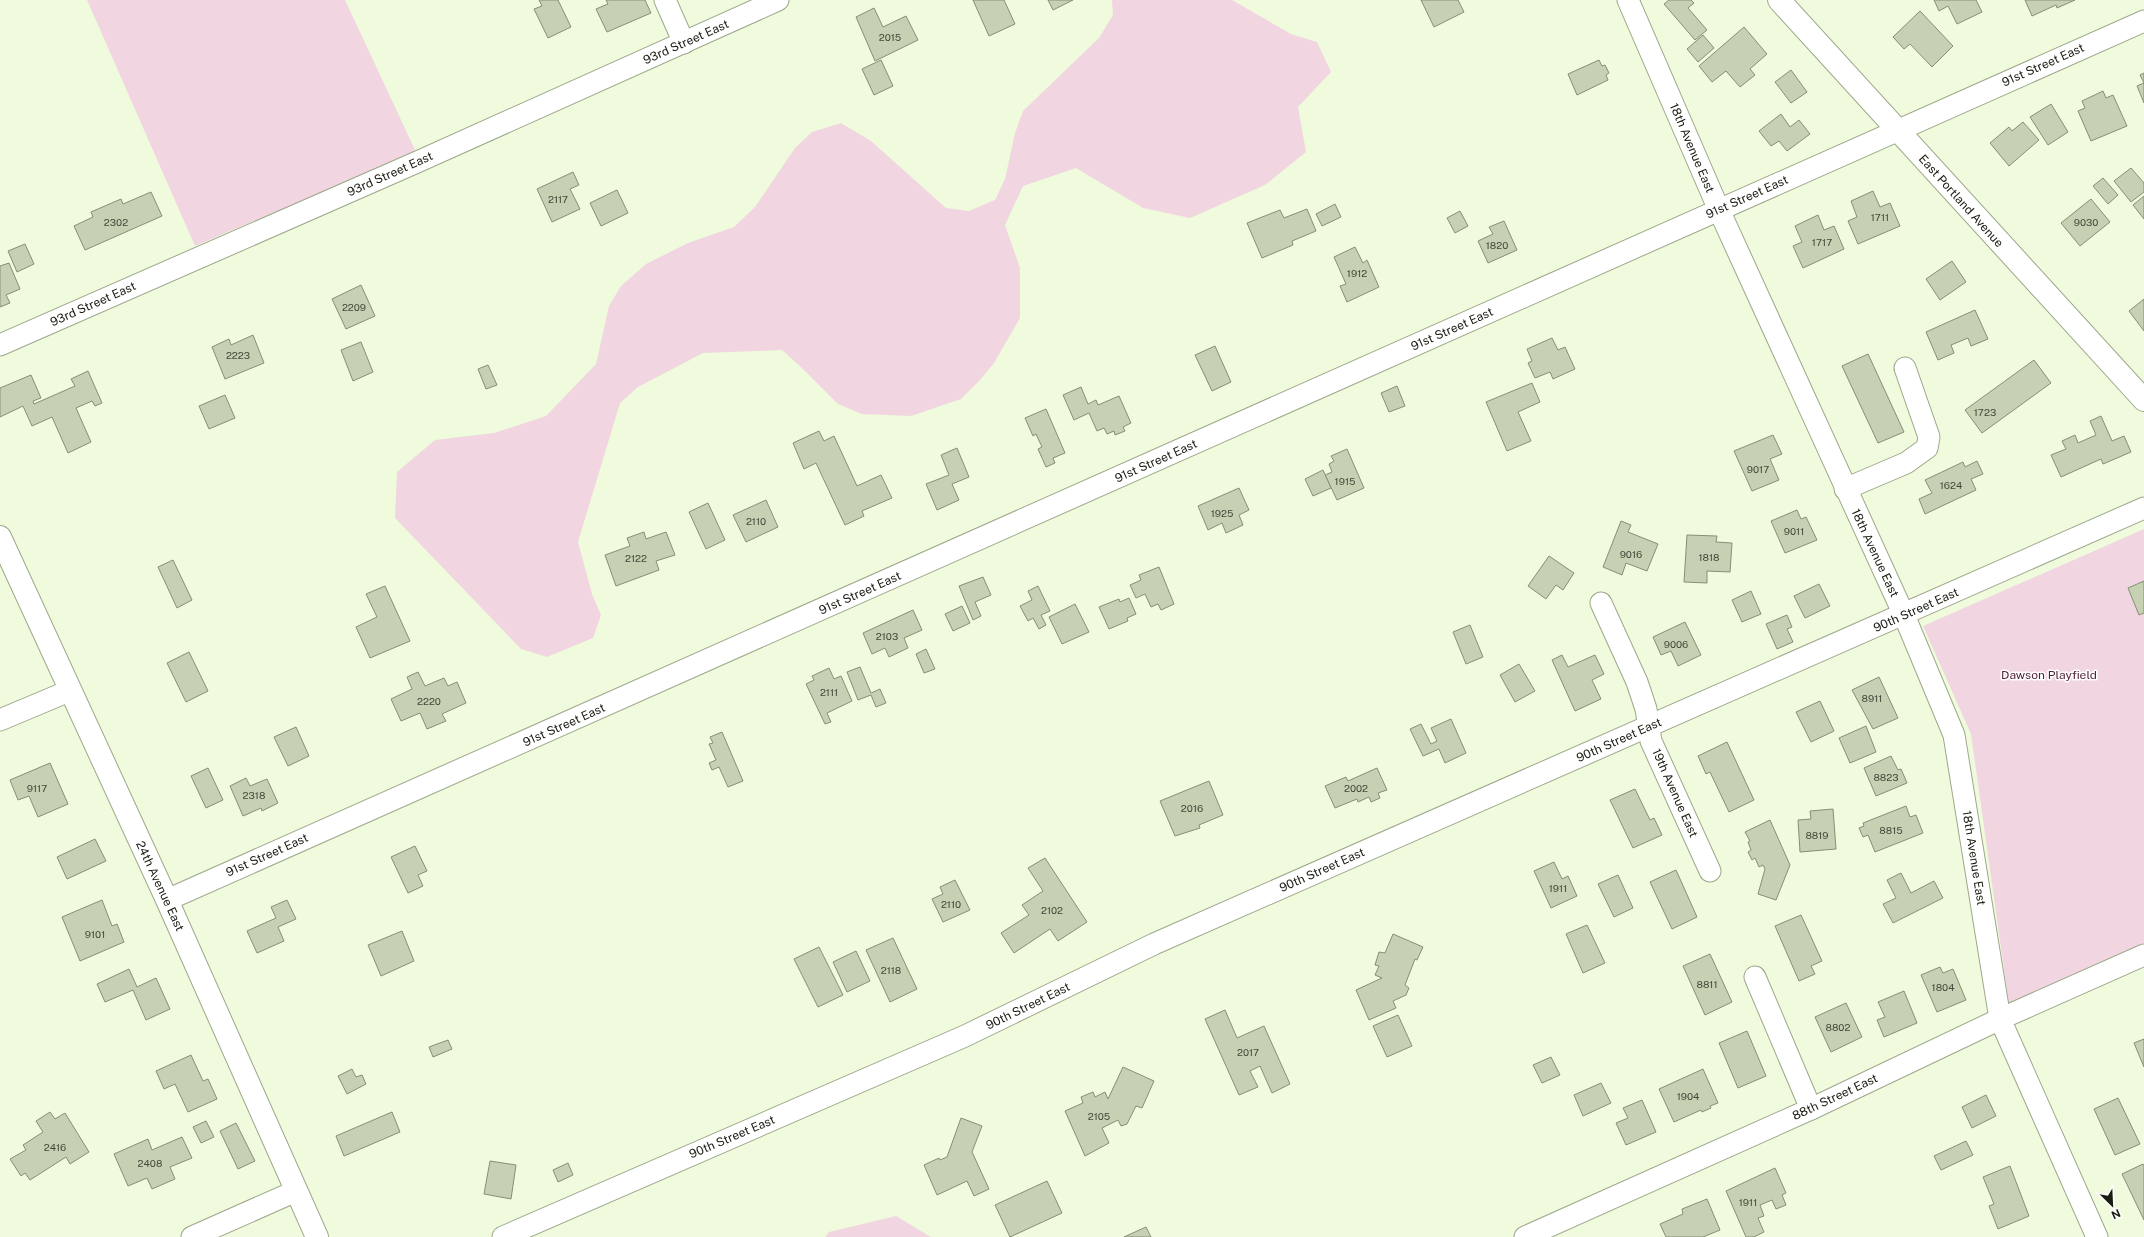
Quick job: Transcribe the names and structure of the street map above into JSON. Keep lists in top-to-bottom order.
{
  "streets": {
    "street": [
      "93rd Street East",
      "91st Street East",
      "18th Avenue East",
      "East Portland Avenue",
      "90th Street East",
      "19th Avenue East",
      "24th Avenue East",
      "88th Street East"
    ]
  },
  "crossings": [
    ["91st Street East", "18th Avenue East"],
    ["91st Street East", "East Portland Avenue"],
    ["91st Street East", "24th Avenue East"],
    ["18th Avenue East", "90th Street East"],
    ["18th Avenue East", "88th Street East"],
    ["90th Street East", "19th Avenue East"]
  ],
  "parks": ["Dawson Playfield"],
  "house_numbers": [
    "2015",
    "2117",
    "1711",
    "2302",
    "9030",
    "1717",
    "1820",
    "1912",
    "2209",
    "2223",
    "1723",
    "9017",
    "1915",
    "1624",
    "1925",
    "2110",
    "9011",
    "9016",
    "1818",
    "2122",
    "2103",
    "9006",
    "2111",
    "8911",
    "2220",
    "8823",
    "9117",
    "2002",
    "2318",
    "2016",
    "8815",
    "8819",
    "1911",
    "2110",
    "2102",
    "9101",
    "2118",
    "8811",
    "1804",
    "8802",
    "2017",
    "1904",
    "2105",
    "2416",
    "2408",
    "1911"
  ],
  "north": "bottom right"
}
